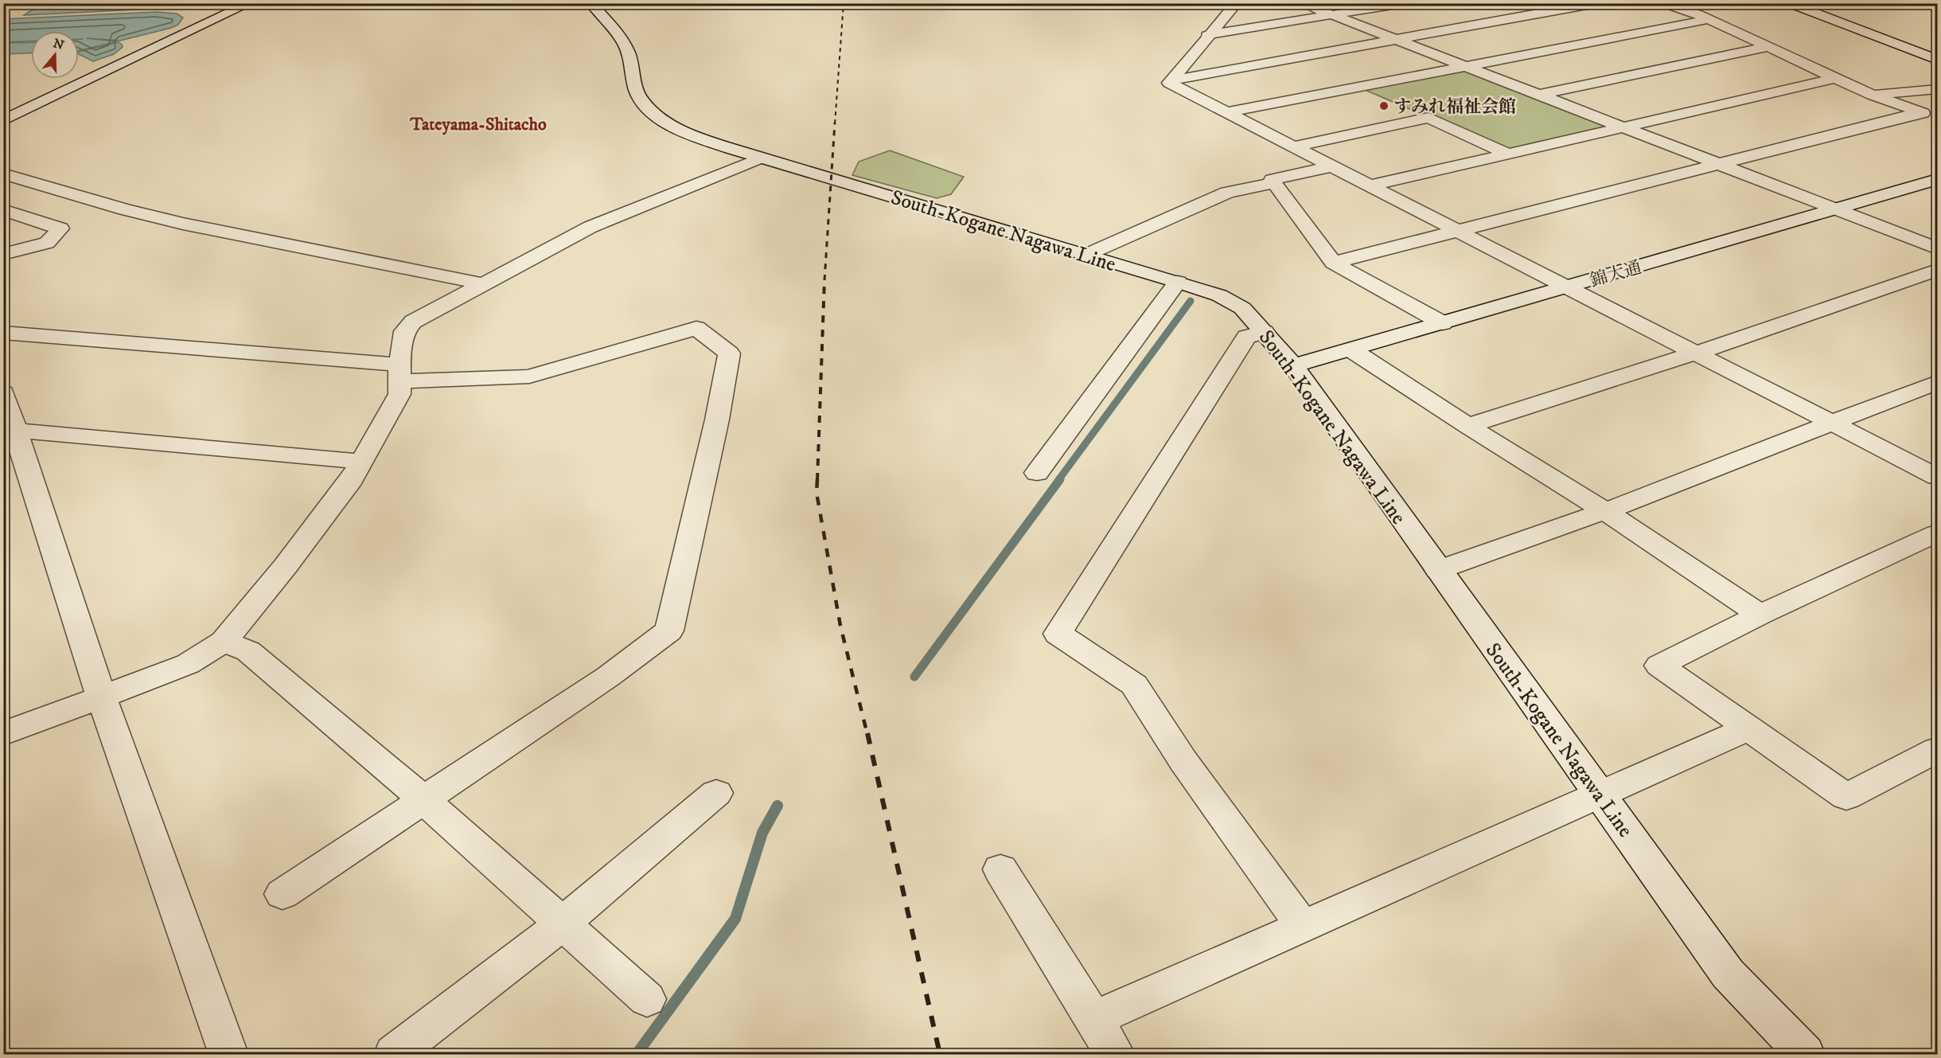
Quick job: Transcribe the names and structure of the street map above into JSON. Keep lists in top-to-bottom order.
{
  "streets": {
    "street": ["South-Kogane Nagawa Line", "錦大通"]
  },
  "crossings": [
    ["South-Kogane Nagawa Line", "錦大通"]
  ],
  "districts": ["Tateyama-Shitacho"],
  "places": ["すみれ福祉会館"],
  "north": "top"
}
